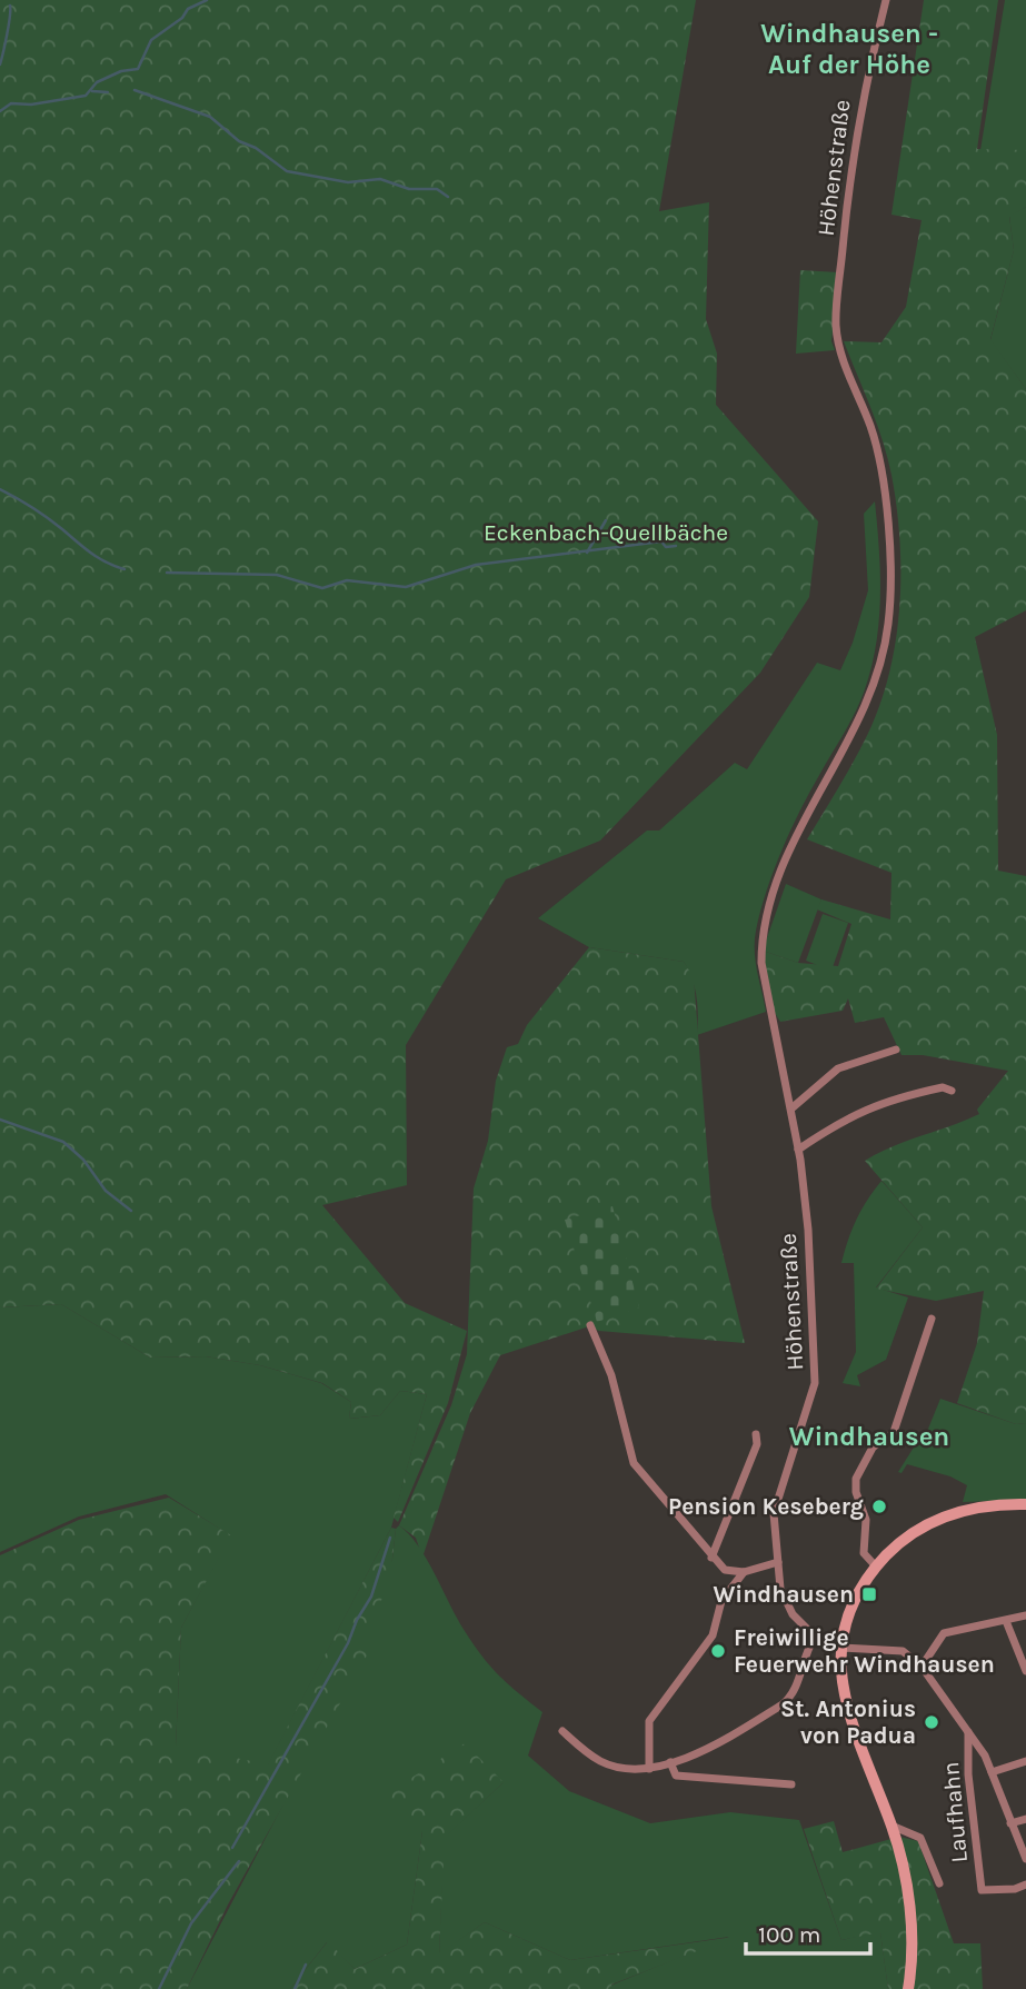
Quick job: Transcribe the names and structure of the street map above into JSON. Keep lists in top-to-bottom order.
{
  "streets": {
    "street": ["Höhenstraße", "Laufhahn"]
  },
  "districts": ["Windhausen - Auf der Höhe", "Windhausen"],
  "parks": ["Eckenbach-Quellbäche"],
  "places": {
    "other": ["Pension Keseberg", "Freiwillige Feuerwehr Windhausen", "St. Antonius von Padua"],
    "transit": ["Windhausen"]
  },
  "scale_bar": "100 m"
}
